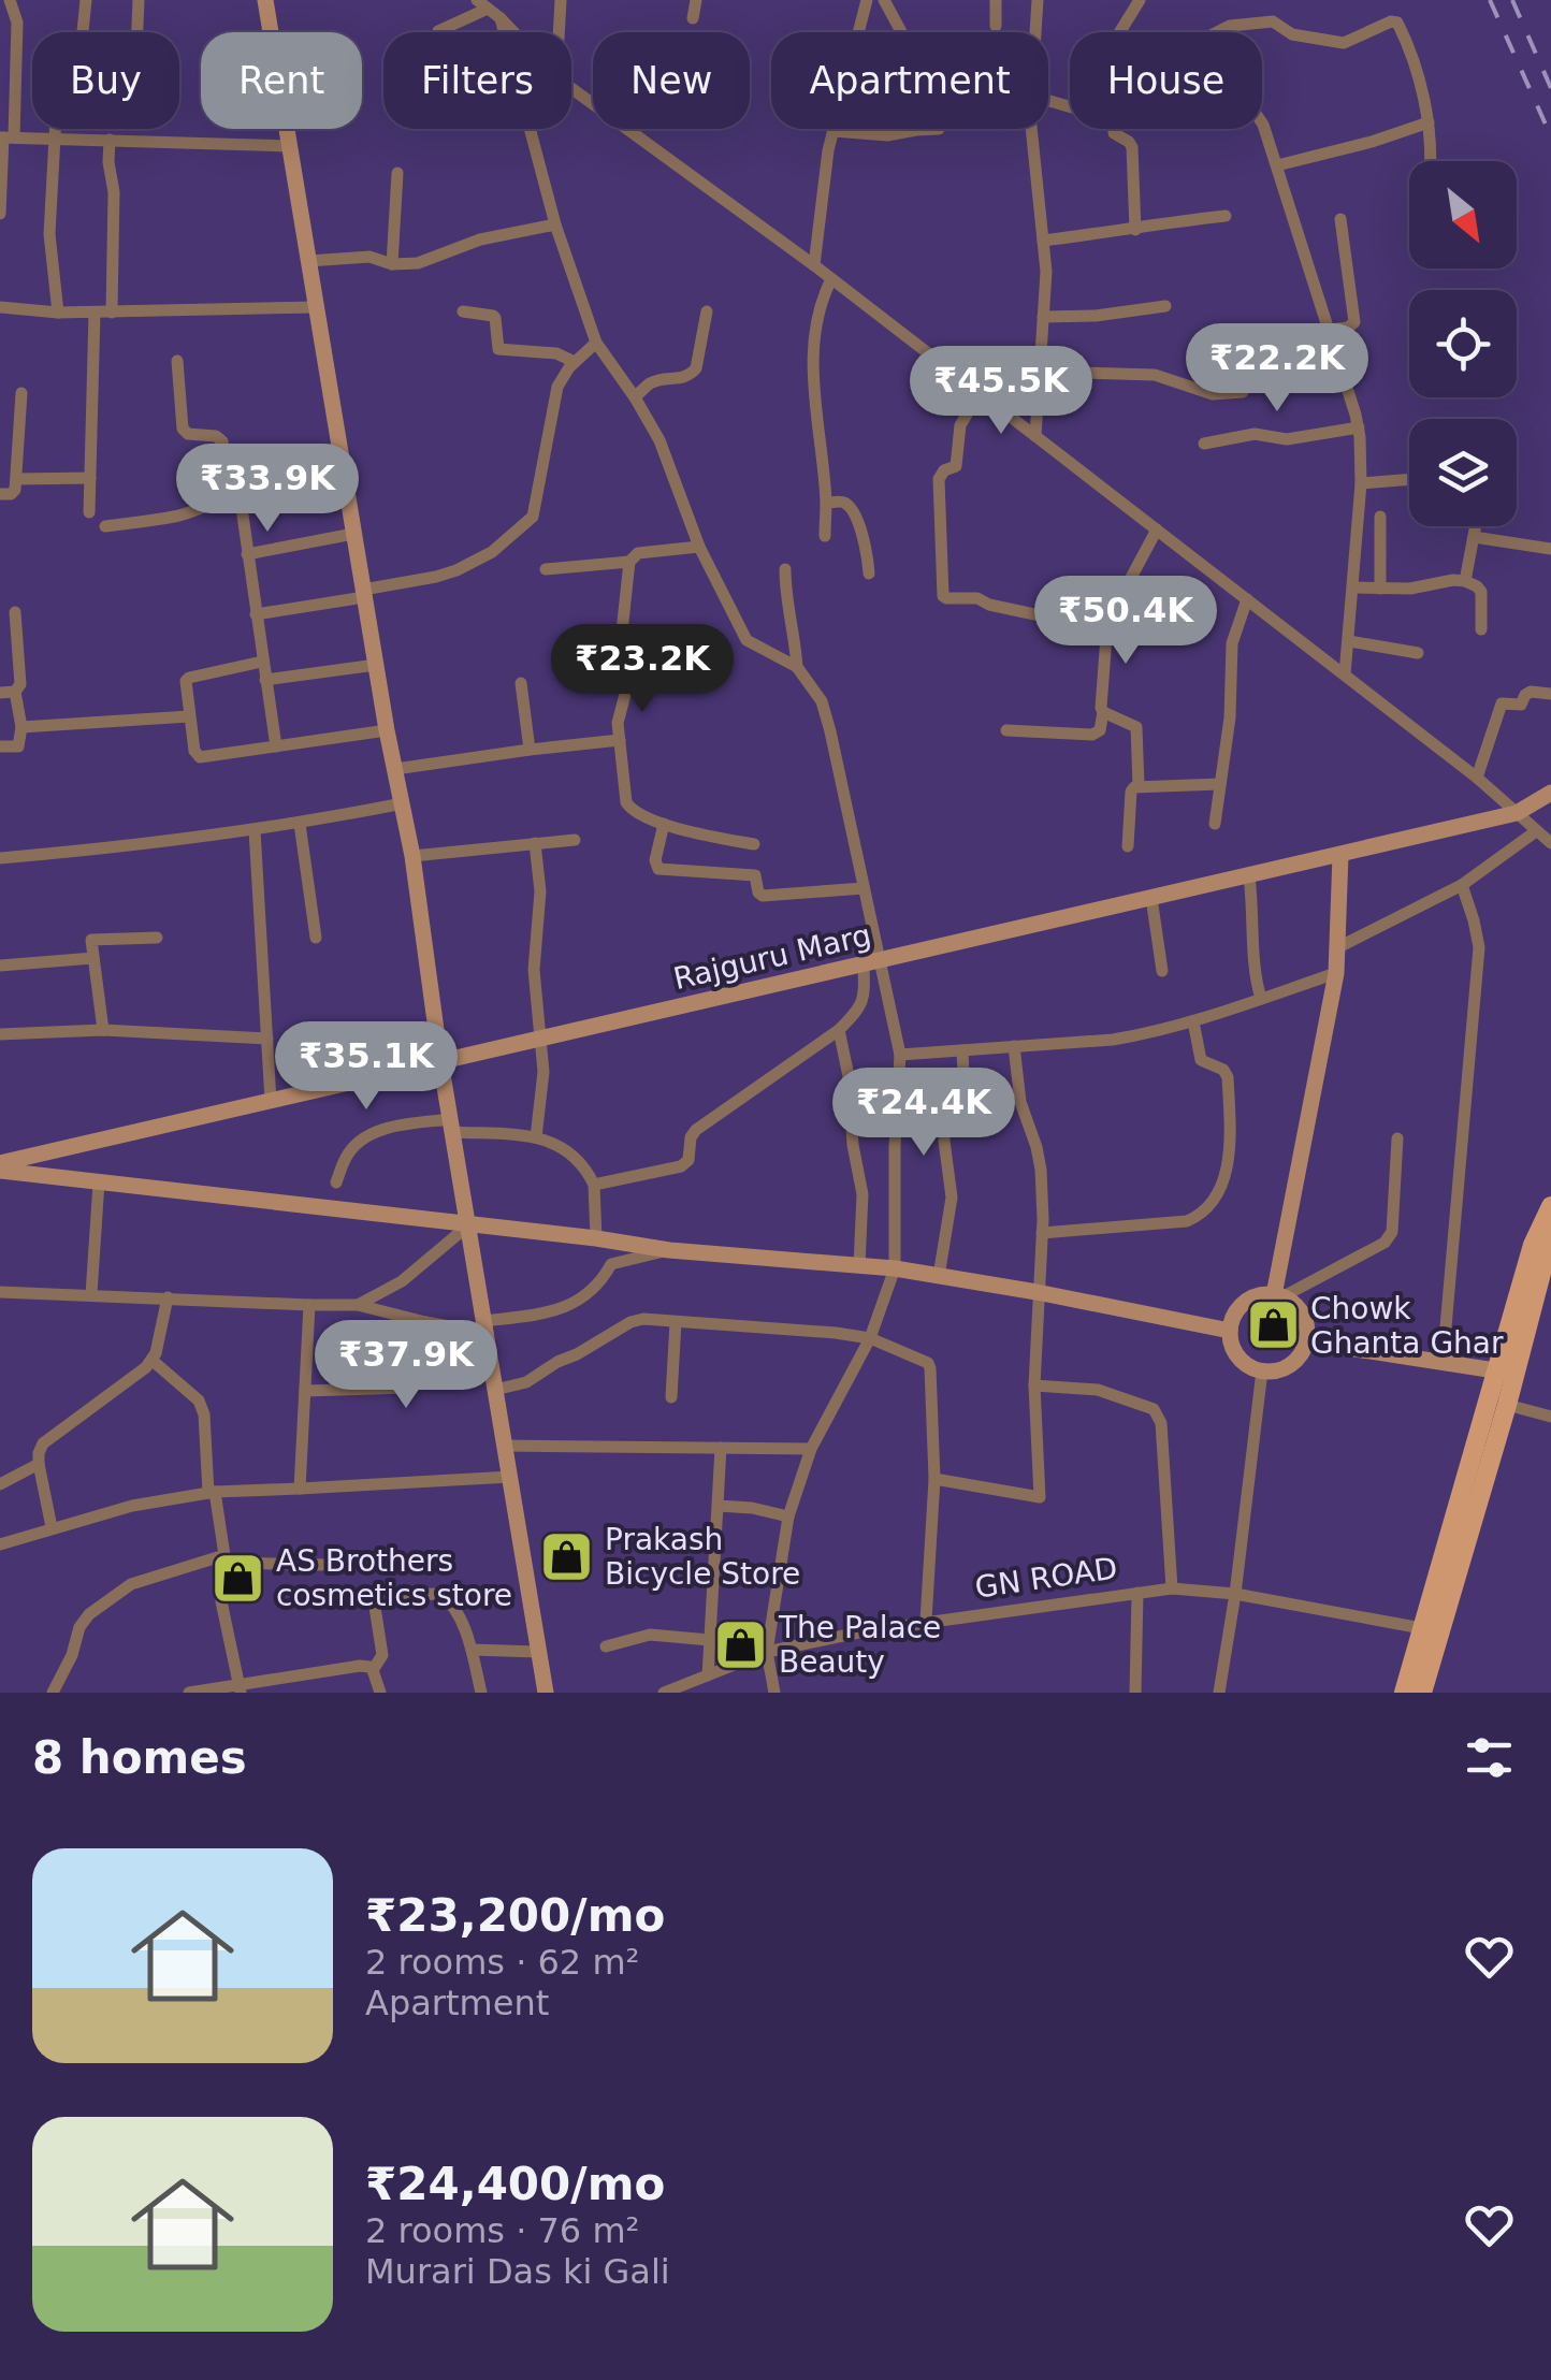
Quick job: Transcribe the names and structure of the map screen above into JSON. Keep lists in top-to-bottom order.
{
  "streets": {
    "street": ["Rajguru Marg", "GN ROAD"]
  },
  "places": {
    "shop": [
      "Chowk Ghanta Ghar",
      "Prakash Bicycle Store",
      "AS Brothers cosmetics store",
      "The Palace Beauty"
    ]
  },
  "north": "bottom right",
  "page": {
    "chip": [
      "Buy",
      "Rent",
      "Filters",
      "New",
      "Apartment",
      "House"
    ],
    "price": [
      "₹22.2K",
      "₹45.5K",
      "₹33.9K",
      "₹50.4K",
      "₹23.2K",
      "₹35.1K",
      "₹24.4K",
      "₹37.9K"
    ],
    "heading": "8 homes",
    "list": [
      {
        "name": "₹23,200/mo",
        "note": "2 rooms · 62 m² · Apartment"
      },
      {
        "name": "₹24,400/mo",
        "note": "2 rooms · 76 m² · Murari Das ki Gali"
      }
    ]
  }
}
